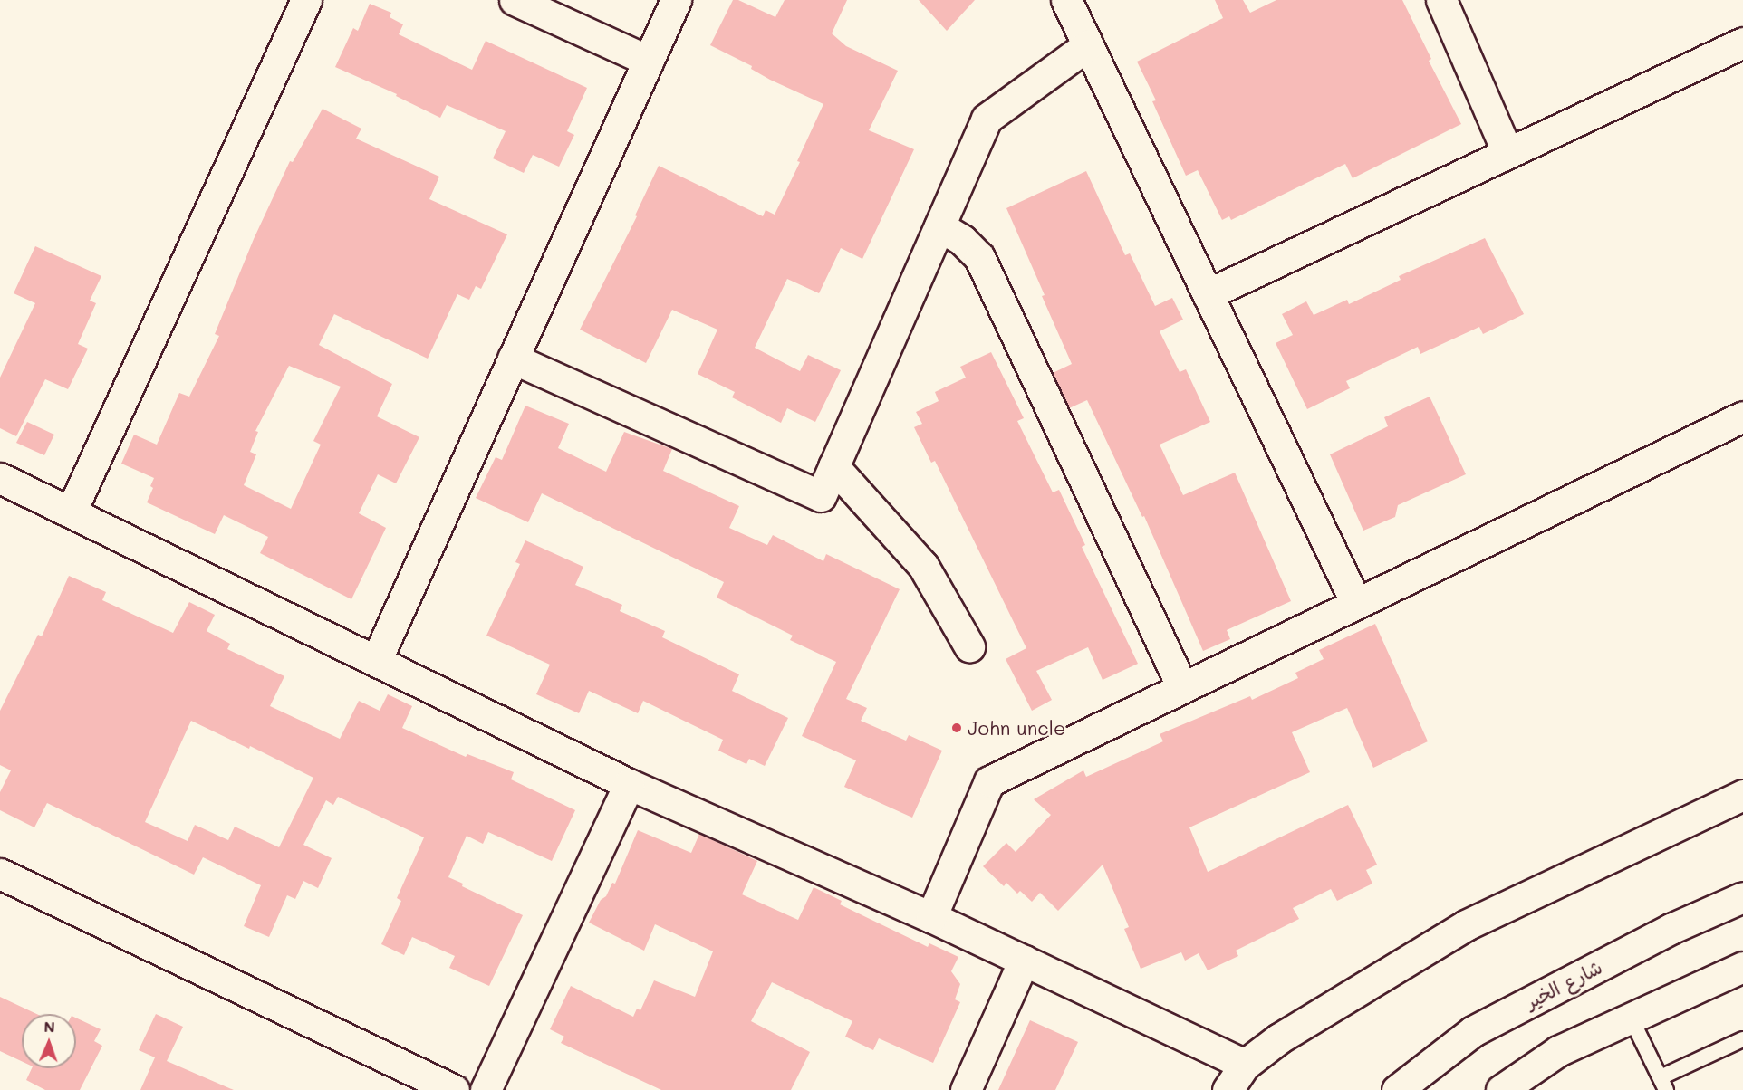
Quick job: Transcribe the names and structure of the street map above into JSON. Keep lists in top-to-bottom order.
{
  "streets": {
    "street": ["شارع الخير"]
  },
  "places": ["John uncle"],
  "north": "top"
}
